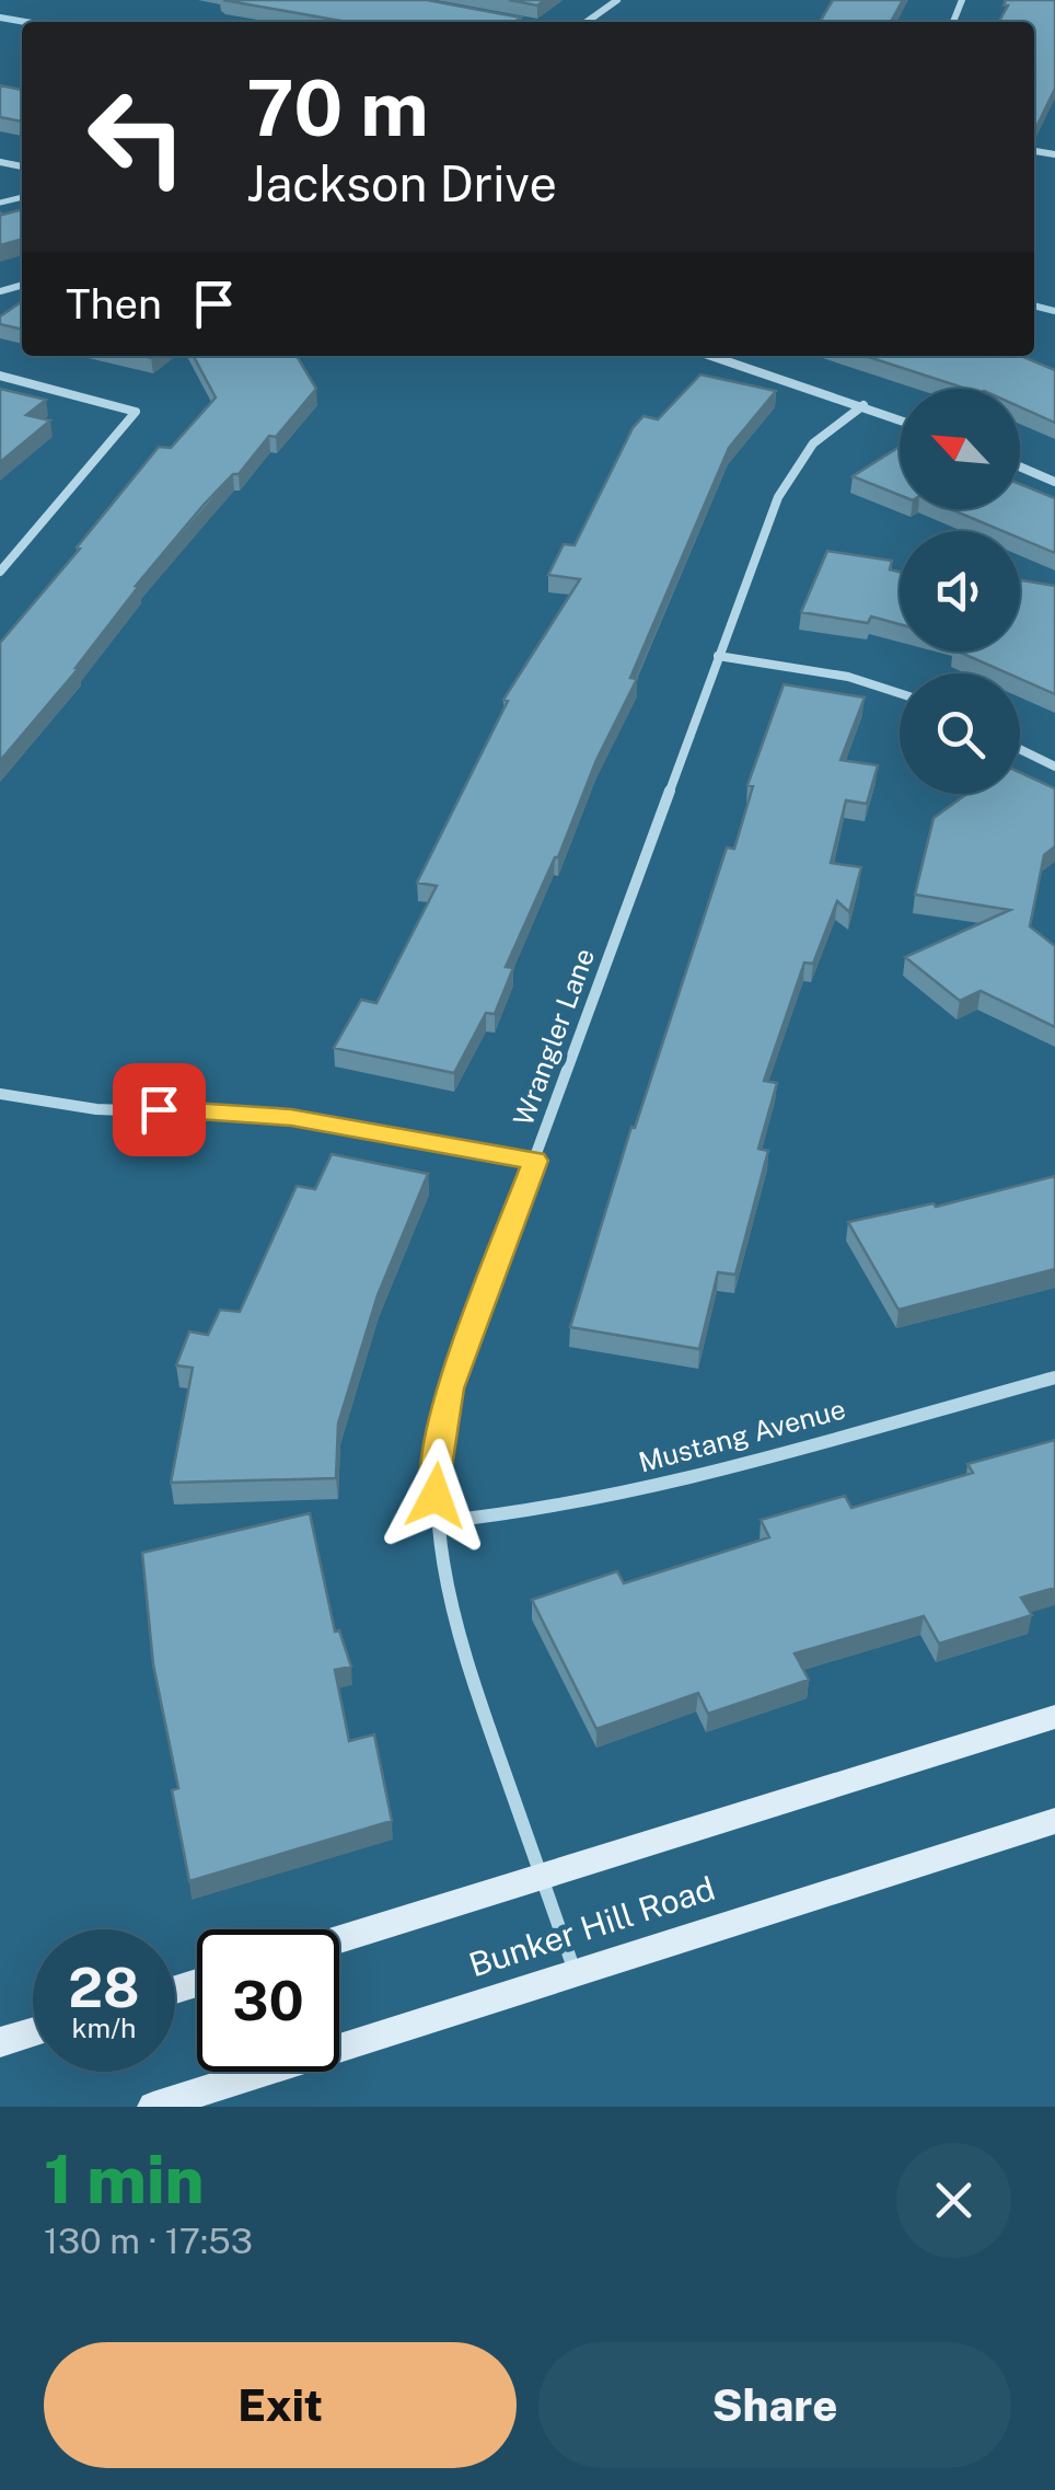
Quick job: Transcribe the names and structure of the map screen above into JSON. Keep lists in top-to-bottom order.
{
  "streets": {
    "main road": ["Bunker Hill Road"],
    "street": ["Wrangler Lane", "Mustang Avenue"]
  },
  "crossings": [
    ["Wrangler Lane", "Mustang Avenue"],
    ["Wrangler Lane", "Bunker Hill Road"]
  ],
  "north": "top left",
  "page": {
    "turn": ["70 m", "Jackson Drive"],
    "then": "Then",
    "speed": "28 km/h",
    "limit": "30",
    "heading": ["1 min", "130 m · 17:53"],
    "buttons": ["Exit", "Share"]
  }
}
